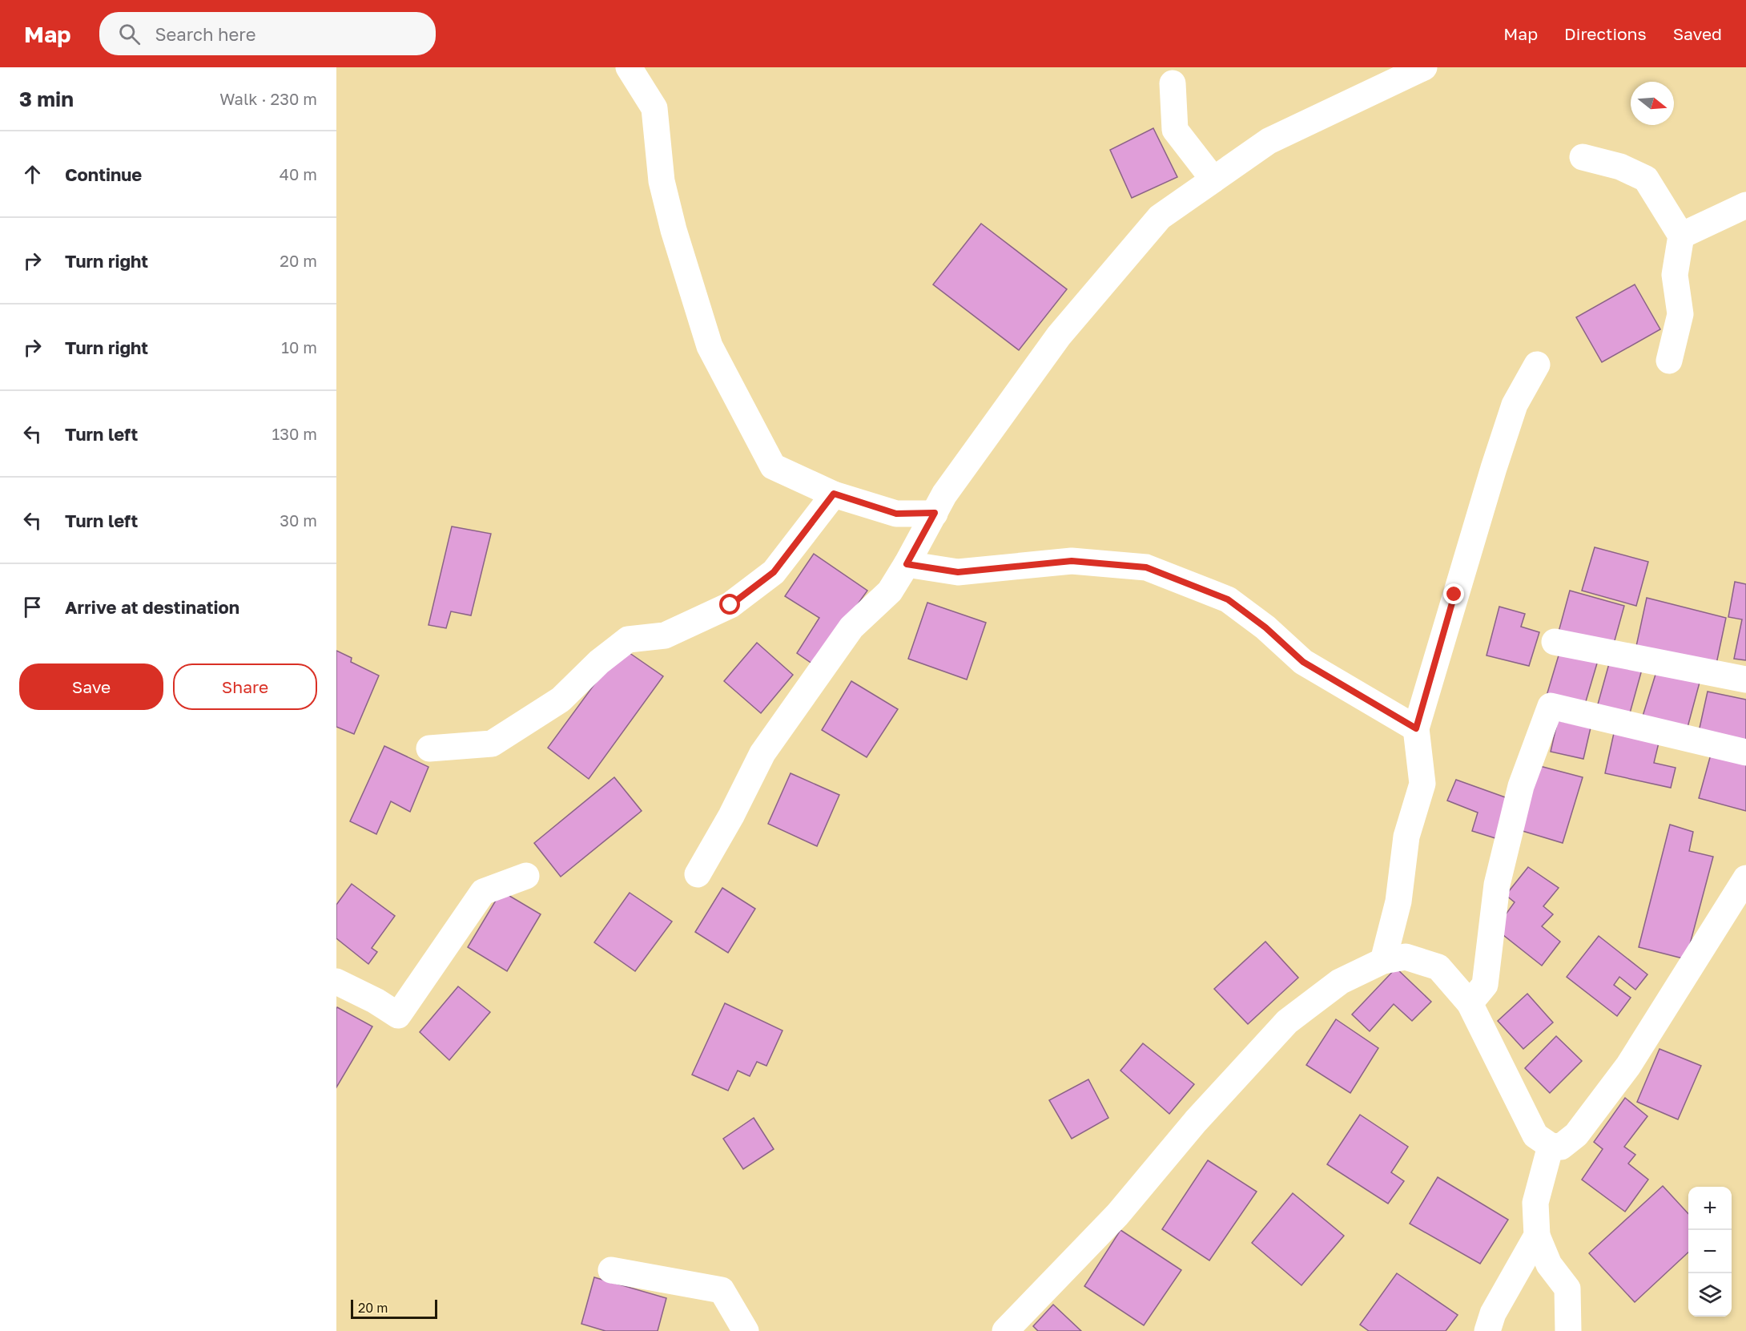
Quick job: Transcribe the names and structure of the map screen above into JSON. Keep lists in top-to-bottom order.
{
  "scale_bar": "20 m",
  "north": "right",
  "page": {
    "header": "Map",
    "search": "Search here",
    "nav": ["Map", "Directions", "Saved"],
    "heading": ["3 min", "Walk · 230 m"],
    "list": [
      ["Continue", "40 m"],
      ["Turn right", "20 m"],
      ["Turn right", "10 m"],
      ["Turn left", "130 m"],
      ["Turn left", "30 m"],
      "Arrive at destination"
    ],
    "buttons": ["Save", "Share"],
    "map_buttons": ["+", "−"],
    "scale": "20 m"
  }
}
